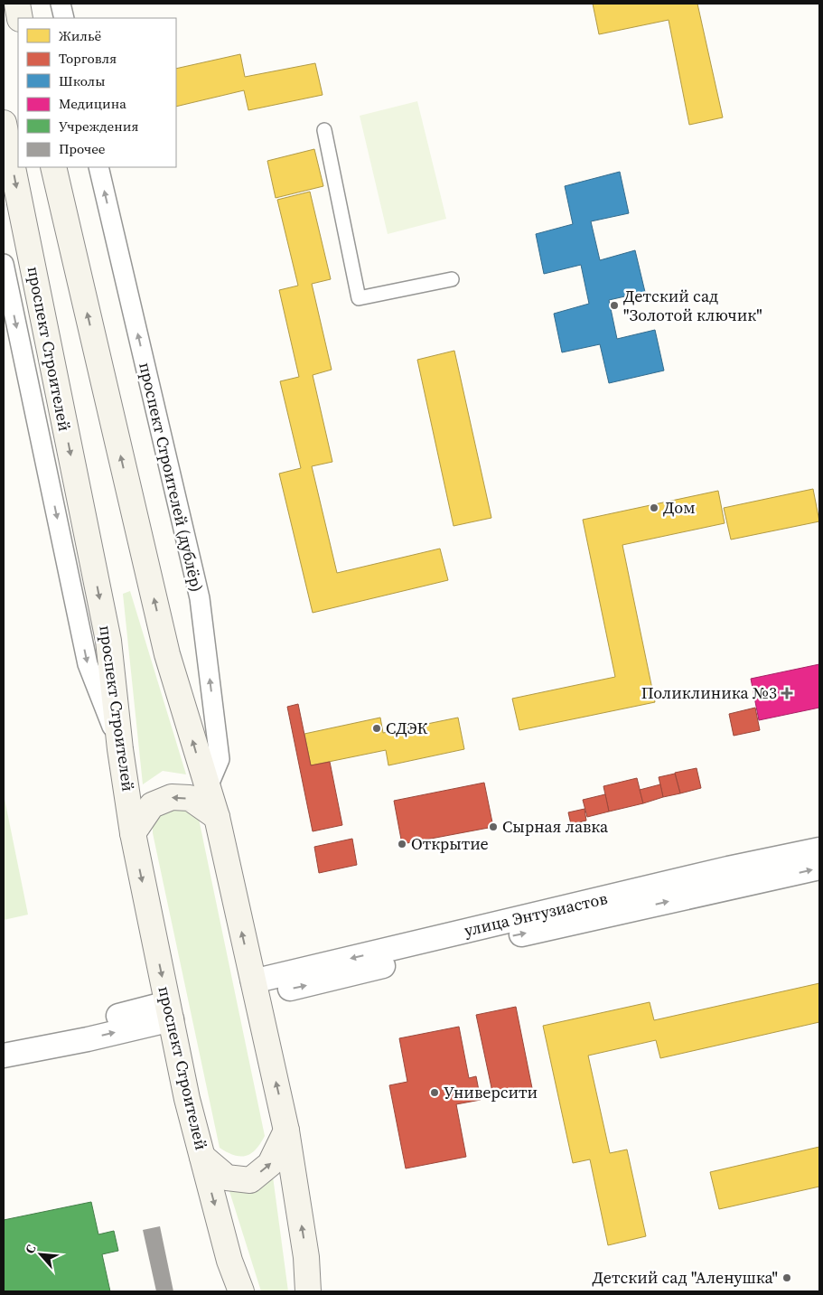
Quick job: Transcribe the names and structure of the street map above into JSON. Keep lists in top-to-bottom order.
{
  "streets": {
    "main road": ["проспект Строителей"],
    "street": ["проспект Строителей (дублёр)", "улица Энтузиастов"]
  },
  "places": {
    "other": [
      "Детский сад \"Золотой ключик\"",
      "Дом",
      "СДЭК",
      "Сырная лавка",
      "Открытие",
      "Университи",
      "Детский сад \"Аленушка\""
    ],
    "health": ["Поликлиника №3"]
  },
  "legend": [
    "Жильё",
    "Торговля",
    "Школы",
    "Медицина",
    "Учреждения",
    "Прочее"
  ],
  "north": "top left"
}
